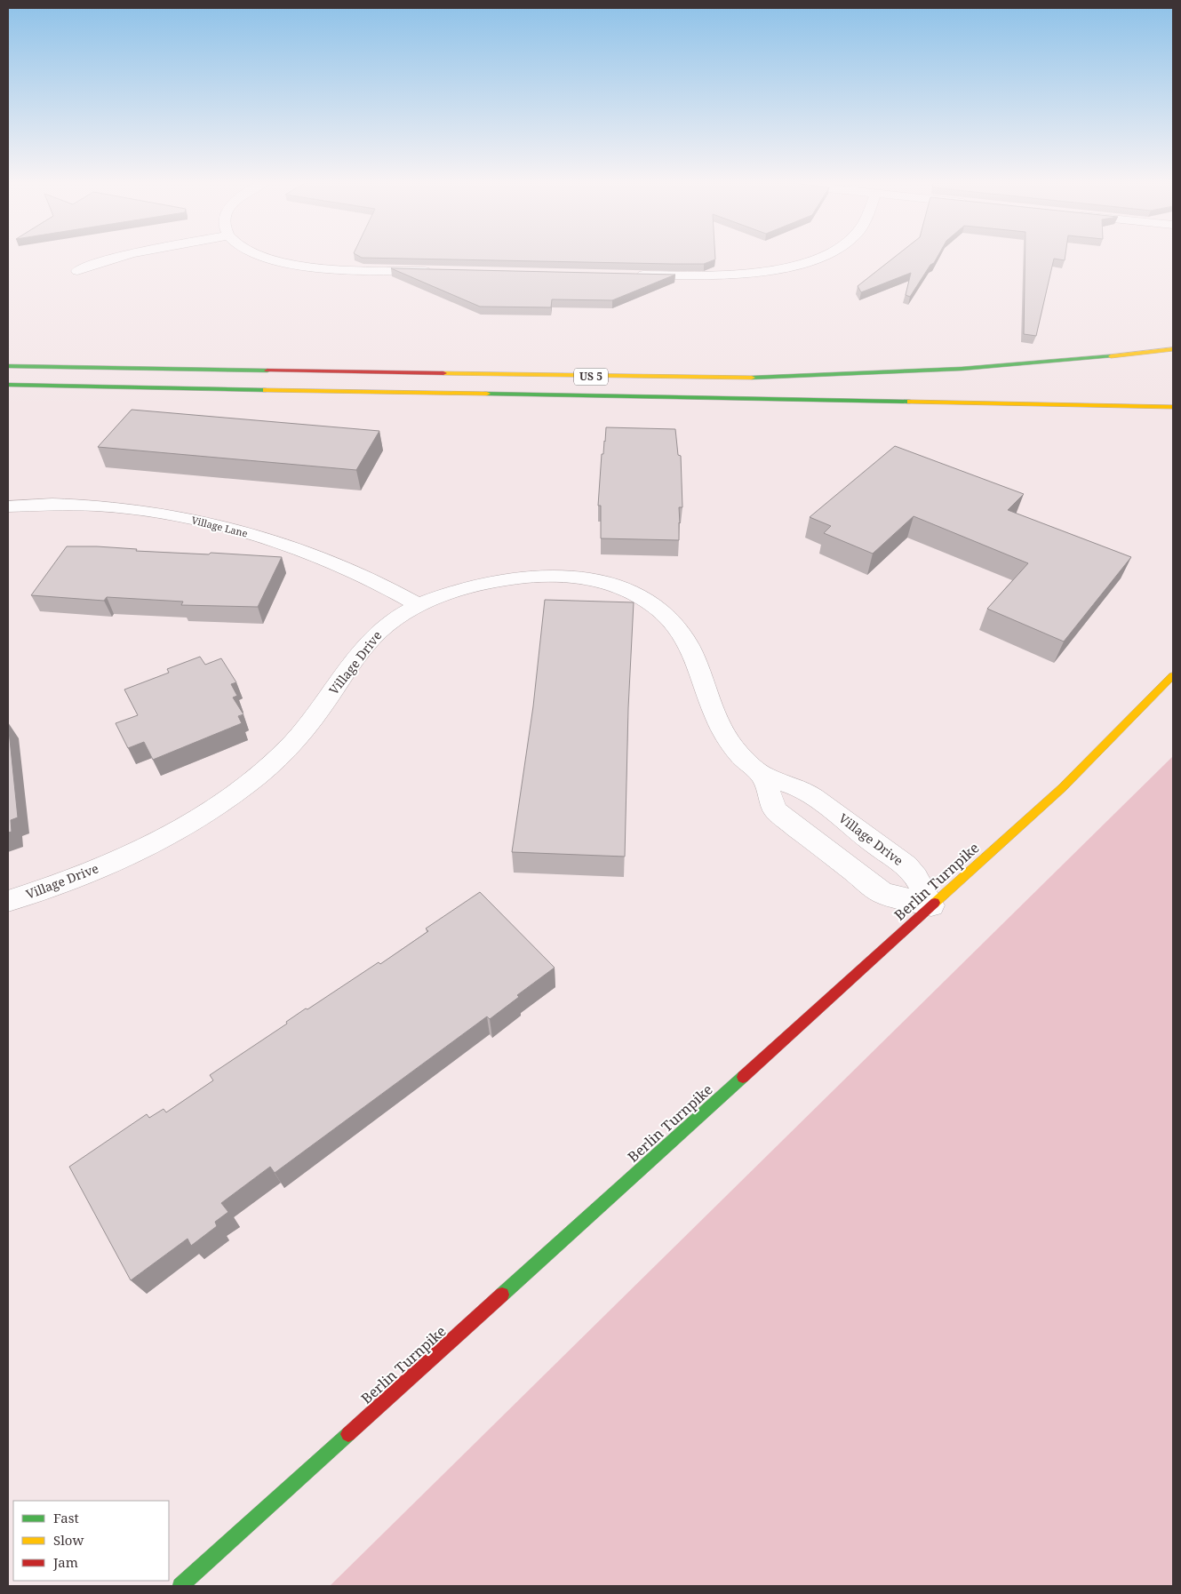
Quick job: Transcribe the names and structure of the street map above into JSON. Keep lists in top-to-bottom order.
{
  "streets": {
    "main road": ["US 5", "Berlin Turnpike"],
    "street": ["Village Lane", "Village Drive"]
  },
  "crossings": [
    ["Village Lane", "Village Drive"],
    ["Village Drive", "Berlin Turnpike"]
  ],
  "legend": ["Fast", "Slow", "Jam"]
}
